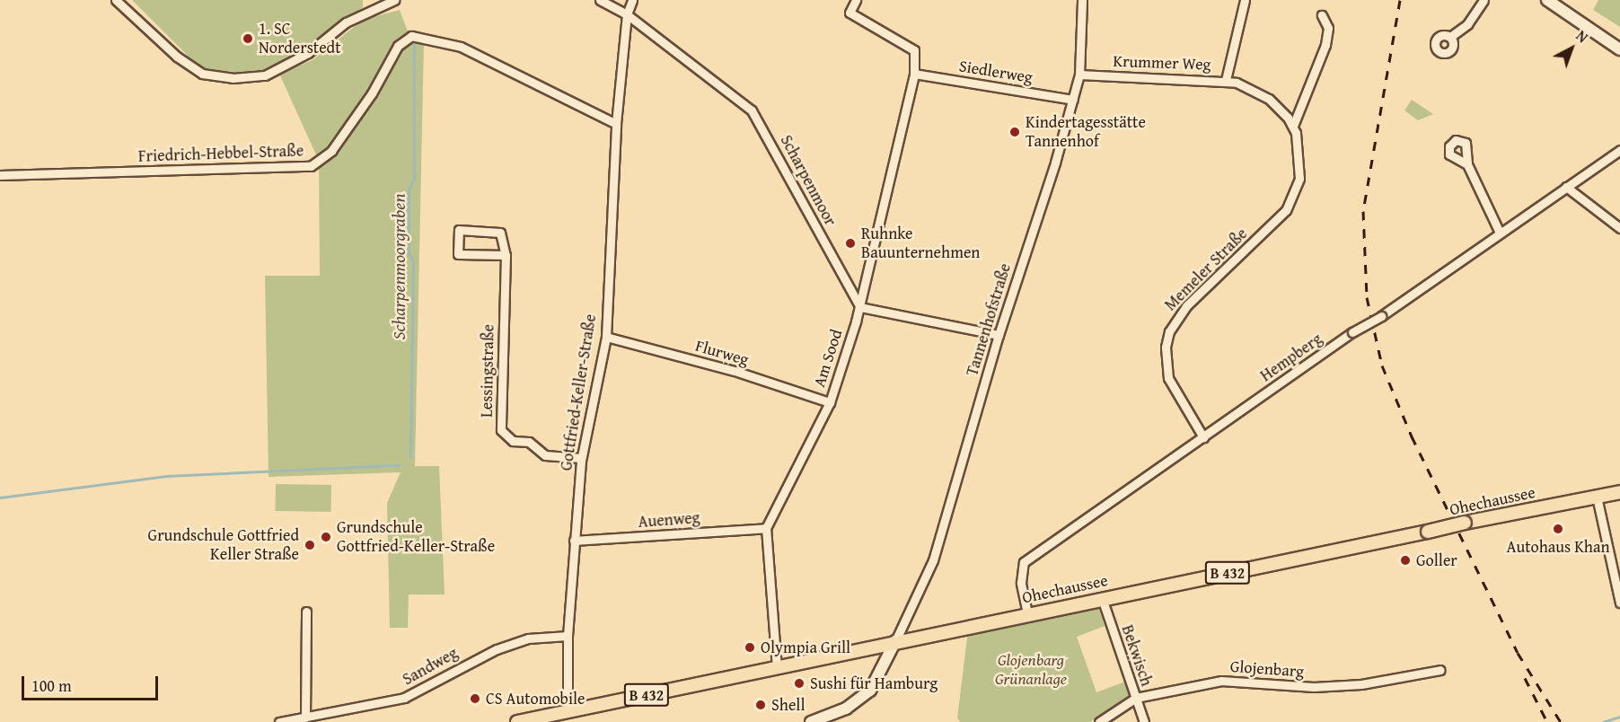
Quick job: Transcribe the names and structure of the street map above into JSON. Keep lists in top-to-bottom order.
{
  "streets": {
    "main road": ["Ohechaussee", "B 432"],
    "street": [
      "Krummer Weg",
      "Siedlerweg",
      "Friedrich-Hebbel-Straße",
      "Scharpenmoor",
      "Memeler Straße",
      "Tannenhofstraße",
      "Flurweg",
      "Hempberg",
      "Am Sood",
      "Lessingstraße",
      "Gottfried-Keller-Straße",
      "Auenweg",
      "Bekwisch",
      "Sandweg",
      "Glojenbarg"
    ]
  },
  "crossings": [
    ["Krummer Weg", "Tannenhofstraße"],
    ["Siedlerweg", "Tannenhofstraße"],
    ["Siedlerweg", "Am Sood"],
    ["Friedrich-Hebbel-Straße", "Gottfried-Keller-Straße"],
    ["Scharpenmoor", "Am Sood"],
    ["Scharpenmoor", "Gottfried-Keller-Straße"],
    ["Memeler Straße", "Hempberg"],
    ["Tannenhofstraße", "Ohechaussee"],
    ["Flurweg", "Am Sood"],
    ["Flurweg", "Gottfried-Keller-Straße"],
    ["Hempberg", "Ohechaussee"],
    ["Am Sood", "Auenweg"],
    ["Lessingstraße", "Gottfried-Keller-Straße"],
    ["Gottfried-Keller-Straße", "Ohechaussee"],
    ["Gottfried-Keller-Straße", "Auenweg"],
    ["Gottfried-Keller-Straße", "Sandweg"],
    ["Ohechaussee", "Bekwisch"],
    ["Bekwisch", "Glojenbarg"]
  ],
  "water": ["Scharpenmoorgraben"],
  "parks": ["Glojenbarg Grünanlage"],
  "places": [
    "1. SC Norderstedt",
    "Kindertagesstätte Tannenhof",
    "Ruhnke Bauunternehmen",
    "Autohaus Khan",
    "Grundschule Gottfried-Keller-Straße",
    "Grundschule Gottfried Keller Straße",
    "Goller",
    "Olympia Grill",
    "Sushi für Hamburg",
    "CS Automobile",
    "Shell"
  ],
  "scale_bar": "100 m",
  "north": "top right"
}
